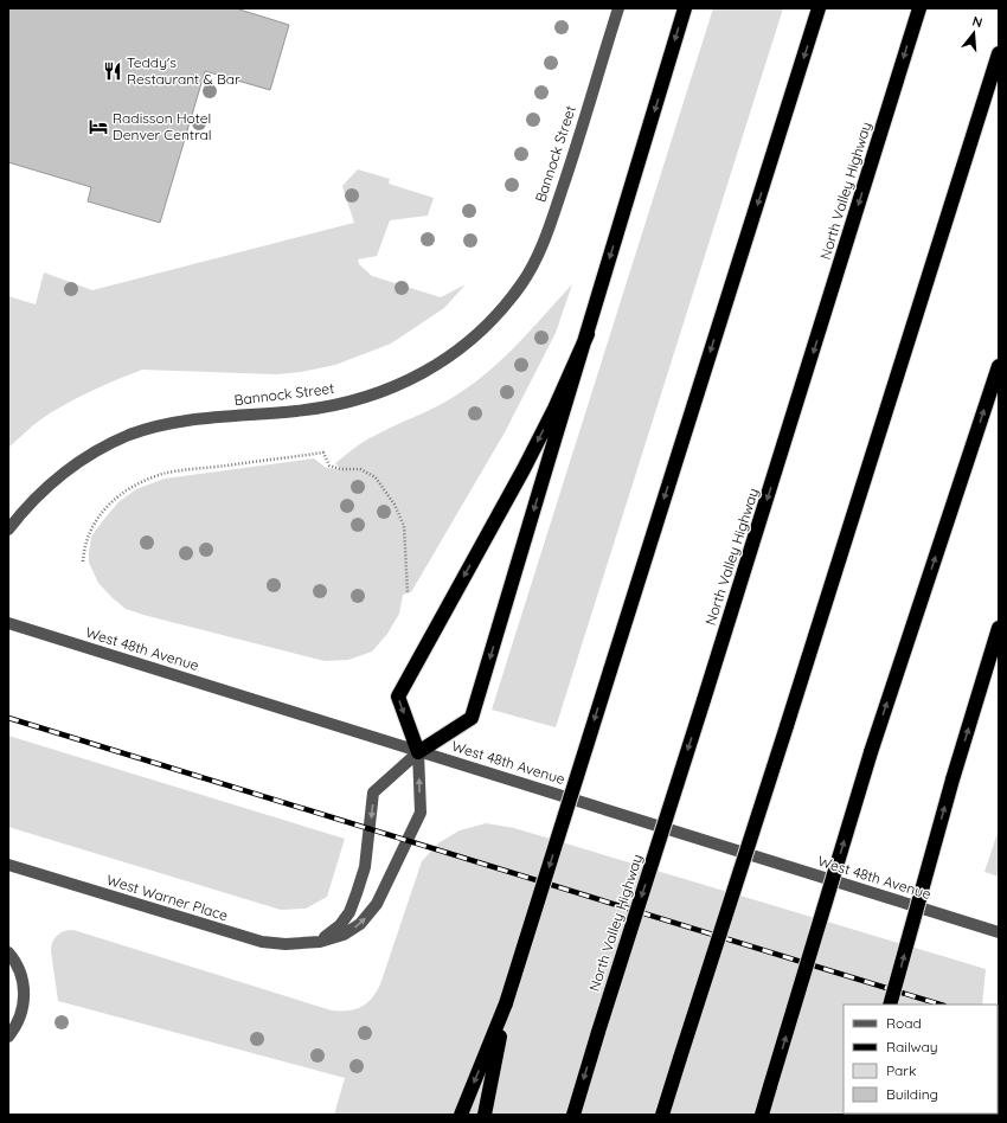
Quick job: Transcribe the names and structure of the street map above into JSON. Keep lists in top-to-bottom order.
{
  "streets": {
    "highway": ["North Valley Highway"],
    "street": ["Bannock Street", "West 48th Avenue", "West Warner Place"]
  },
  "crossings": [
    ["West 48th Avenue", "West Warner Place"]
  ],
  "places": {
    "restaurant": ["Teddy's Restaurant & Bar"],
    "hotel": ["Radisson Hotel Denver Central"]
  },
  "legend": [
    "Road",
    "Railway",
    "Park",
    "Building"
  ],
  "north": "top"
}
